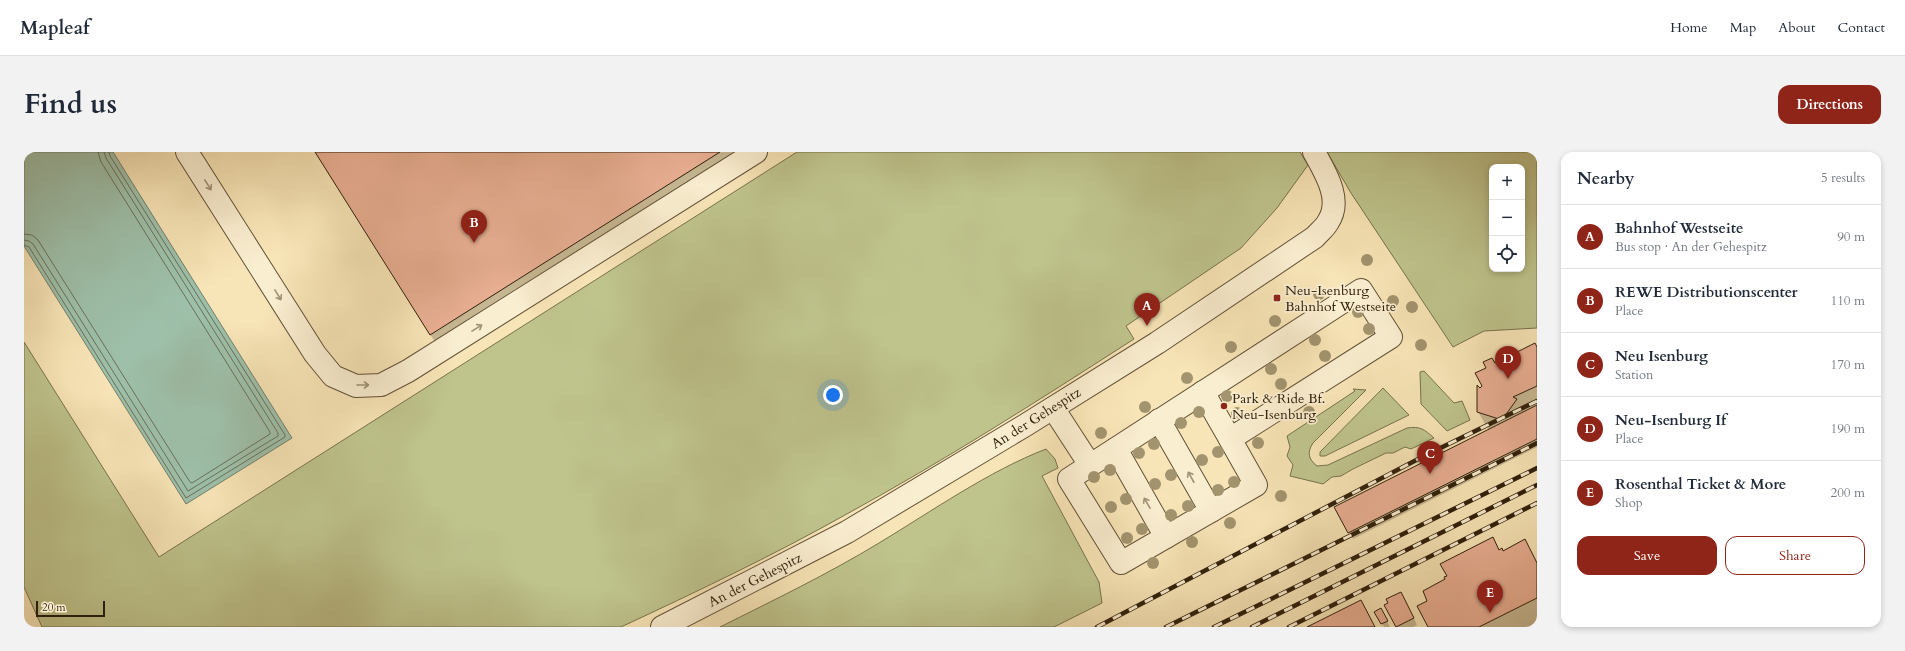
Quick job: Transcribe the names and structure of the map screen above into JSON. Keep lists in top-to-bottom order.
{
  "streets": {
    "street": ["An der Gehespitz"]
  },
  "places": {
    "transit": ["Neu-Isenburg Bahnhof Westseite"],
    "other": ["Park & Ride Bf. Neu-Isenburg"]
  },
  "scale_bar": "20 m",
  "page": {
    "header": "Mapleaf",
    "nav": [
      "Home",
      "Map",
      "About",
      "Contact"
    ],
    "title": "Find us",
    "buttons": [
      "Directions",
      ["Save", "Share"]
    ],
    "heading": ["Nearby", "5 results"],
    "map_buttons": ["+", "−"],
    "list": [
      {
        "mark": "A",
        "name": "Bahnhof Westseite",
        "note": "Bus stop · An der Gehespitz",
        "value": "90 m"
      },
      {
        "mark": "B",
        "name": "REWE Distributionscenter",
        "note": "Place",
        "value": "110 m"
      },
      {
        "mark": "C",
        "name": "Neu Isenburg",
        "note": "Station",
        "value": "170 m"
      },
      {
        "mark": "D",
        "name": "Neu-Isenburg If",
        "note": "Place",
        "value": "190 m"
      },
      {
        "mark": "E",
        "name": "Rosenthal Ticket & More",
        "note": "Shop",
        "value": "200 m"
      }
    ],
    "pins": [
      "B",
      "A",
      "D",
      "C",
      "E"
    ],
    "scale": "20 m"
  }
}
